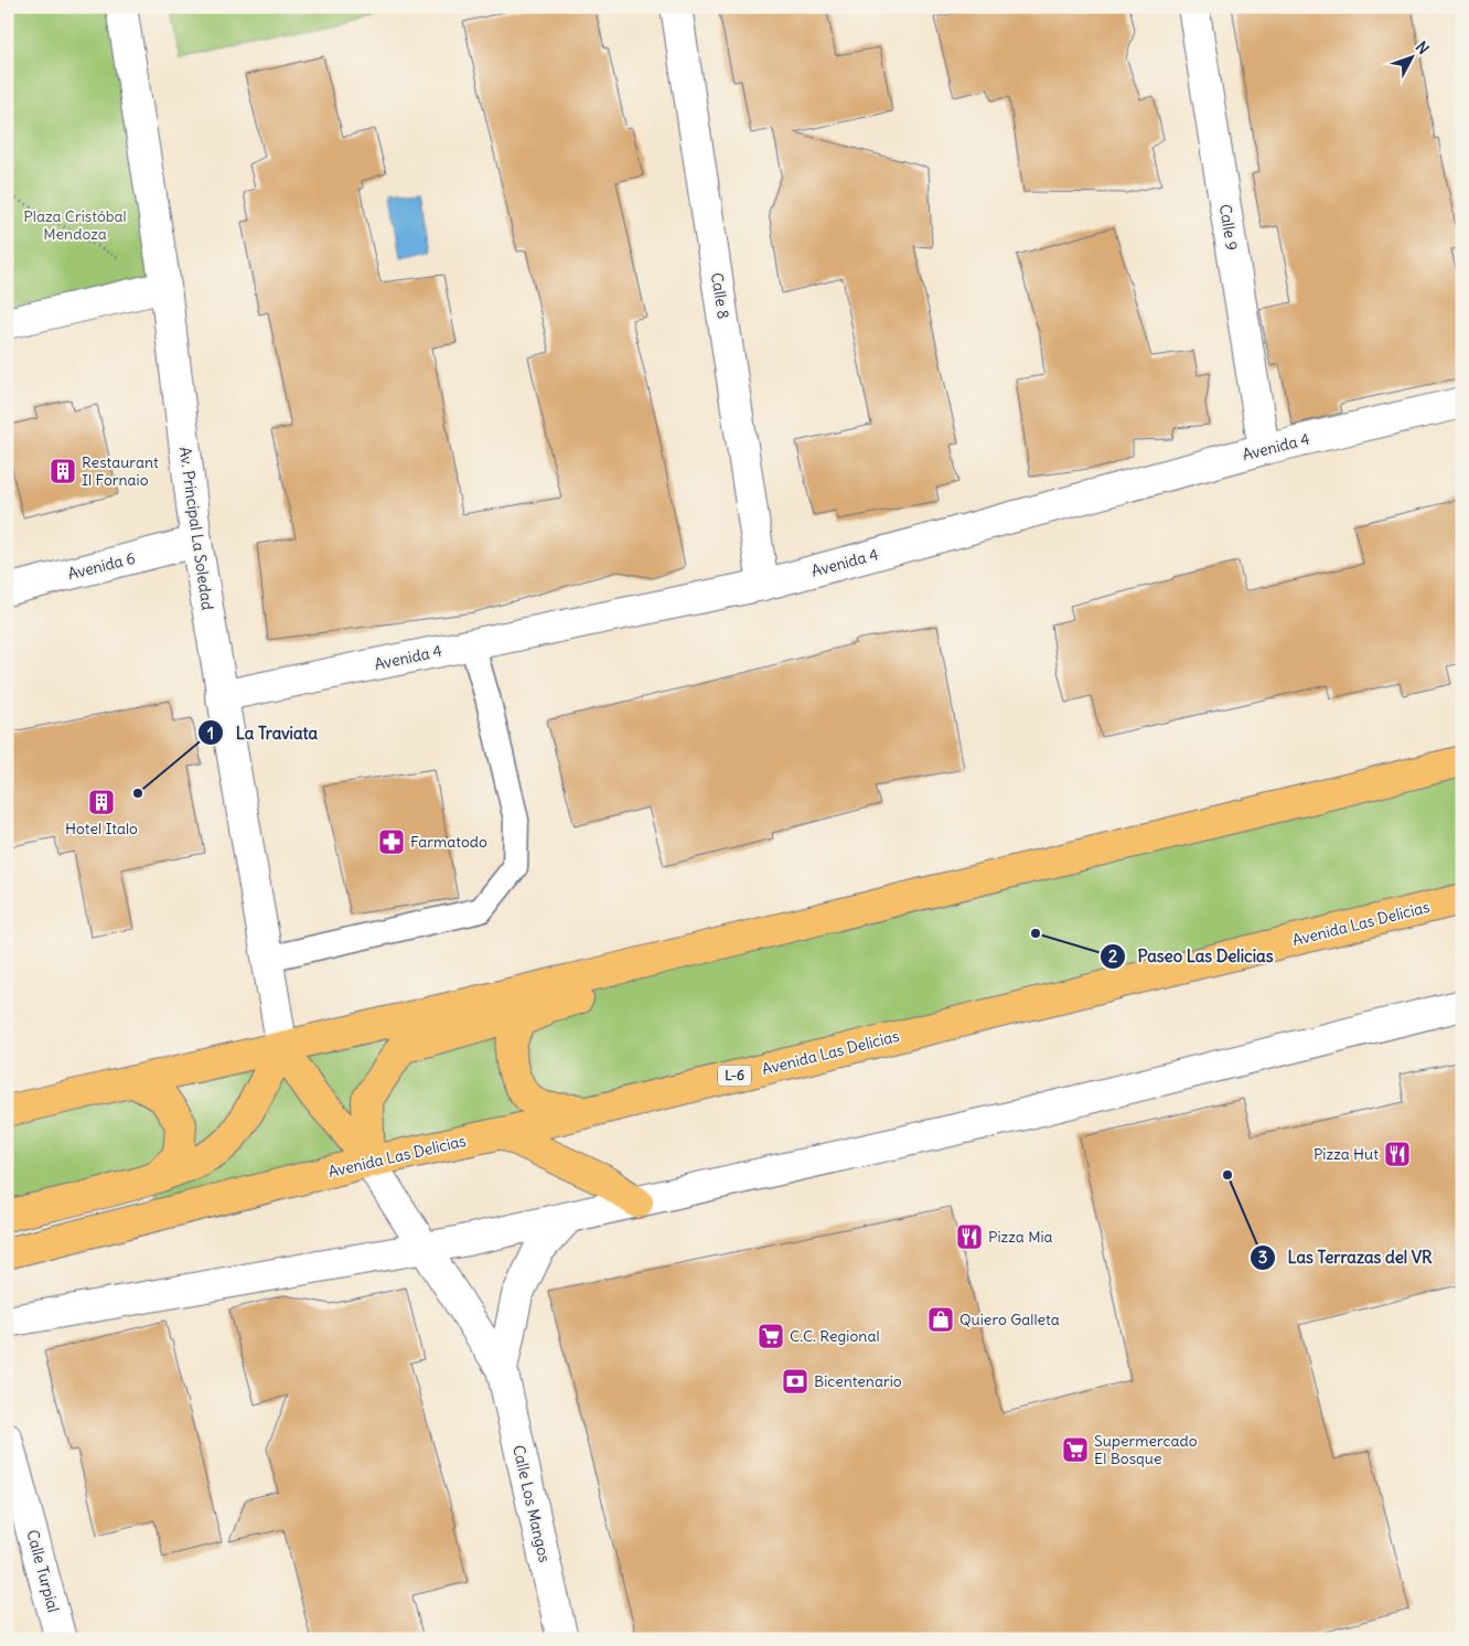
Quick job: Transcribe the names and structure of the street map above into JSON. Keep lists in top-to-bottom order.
{
  "streets": {
    "main road": ["Avenida Las Delicias", "L-6"],
    "street": [
      "Calle 9",
      "Calle 8",
      "Avenida 4",
      "Av. Principal La Soledad",
      "Avenida 6",
      "Calle Los Mangos",
      "Calle Turpial"
    ]
  },
  "crossings": [
    ["Calle 9", "Avenida 4"],
    ["Calle 8", "Avenida 4"],
    ["Avenida 4", "Av. Principal La Soledad"],
    ["Av. Principal La Soledad", "Avenida 6"]
  ],
  "parks": ["Plaza Cristóbal Mendoza"],
  "places": {
    "building": ["Restaurant Il Fornaio", "Hotel Italo"],
    "other": ["La Traviata", "Paseo Las Delicias", "Las Terrazas del VR"],
    "pharmacy": ["Farmatodo"],
    "restaurant": ["Pizza Hut", "Pizza Mia"],
    "shop": ["Quiero Galleta"],
    "supermarket": ["C.C. Regional", "Supermercado El Bosque"],
    "bank": ["Bicentenario"]
  },
  "north": "top right"
}
